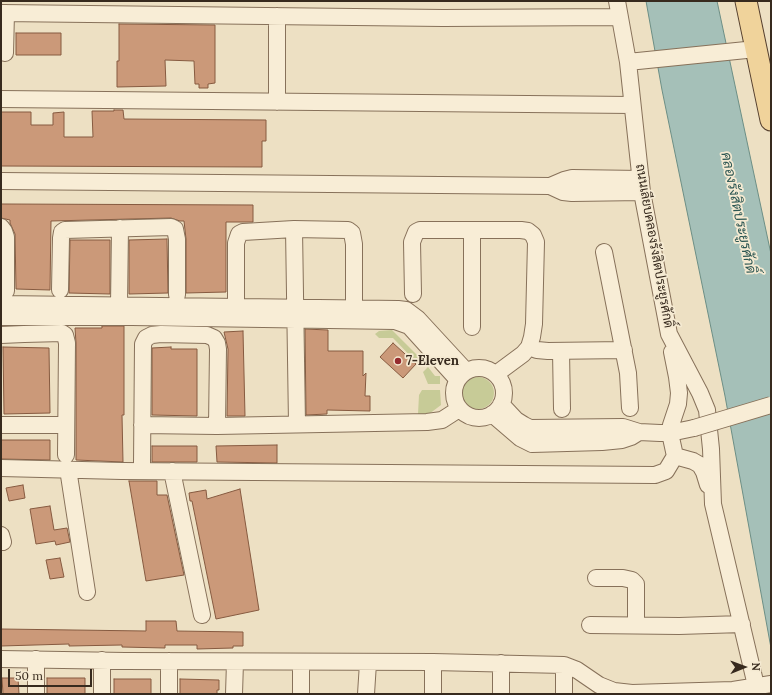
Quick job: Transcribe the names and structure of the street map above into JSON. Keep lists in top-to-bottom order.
{
  "streets": {
    "street": ["ถนนเลียบคลองรังสิตประยูรศักดิ์"]
  },
  "water": ["คลองรังสิตประยูรศักดิ์"],
  "places": ["7-Eleven"],
  "scale_bar": "50 m",
  "north": "right"
}
